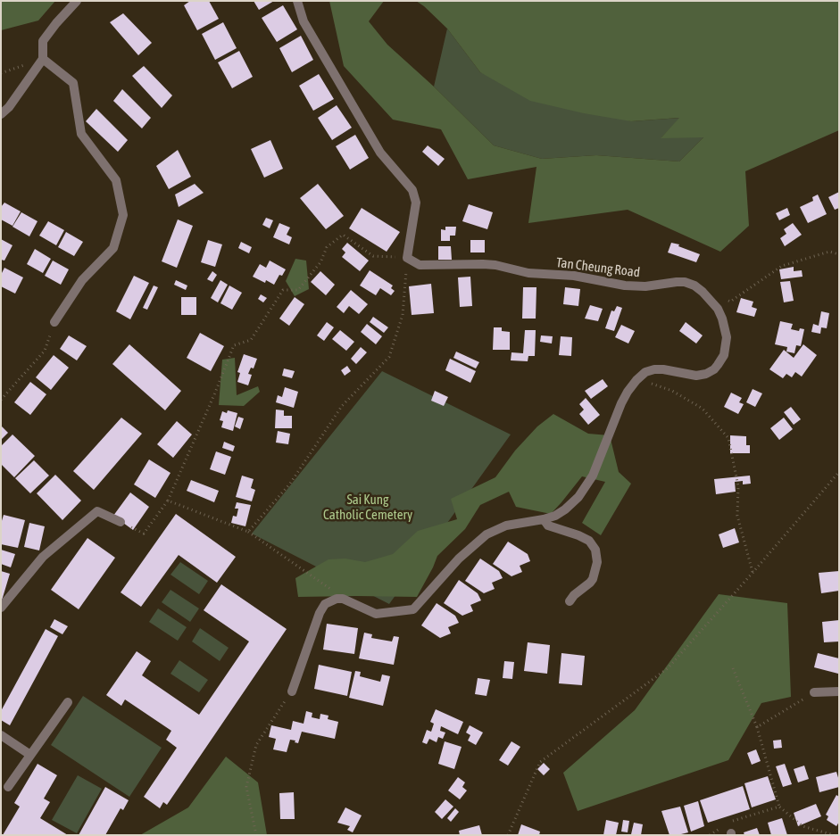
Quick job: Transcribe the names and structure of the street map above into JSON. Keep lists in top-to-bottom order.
{
  "streets": {
    "street": ["Tan Cheung Road"]
  },
  "parks": ["Sai Kung Catholic Cemetery"]
}
